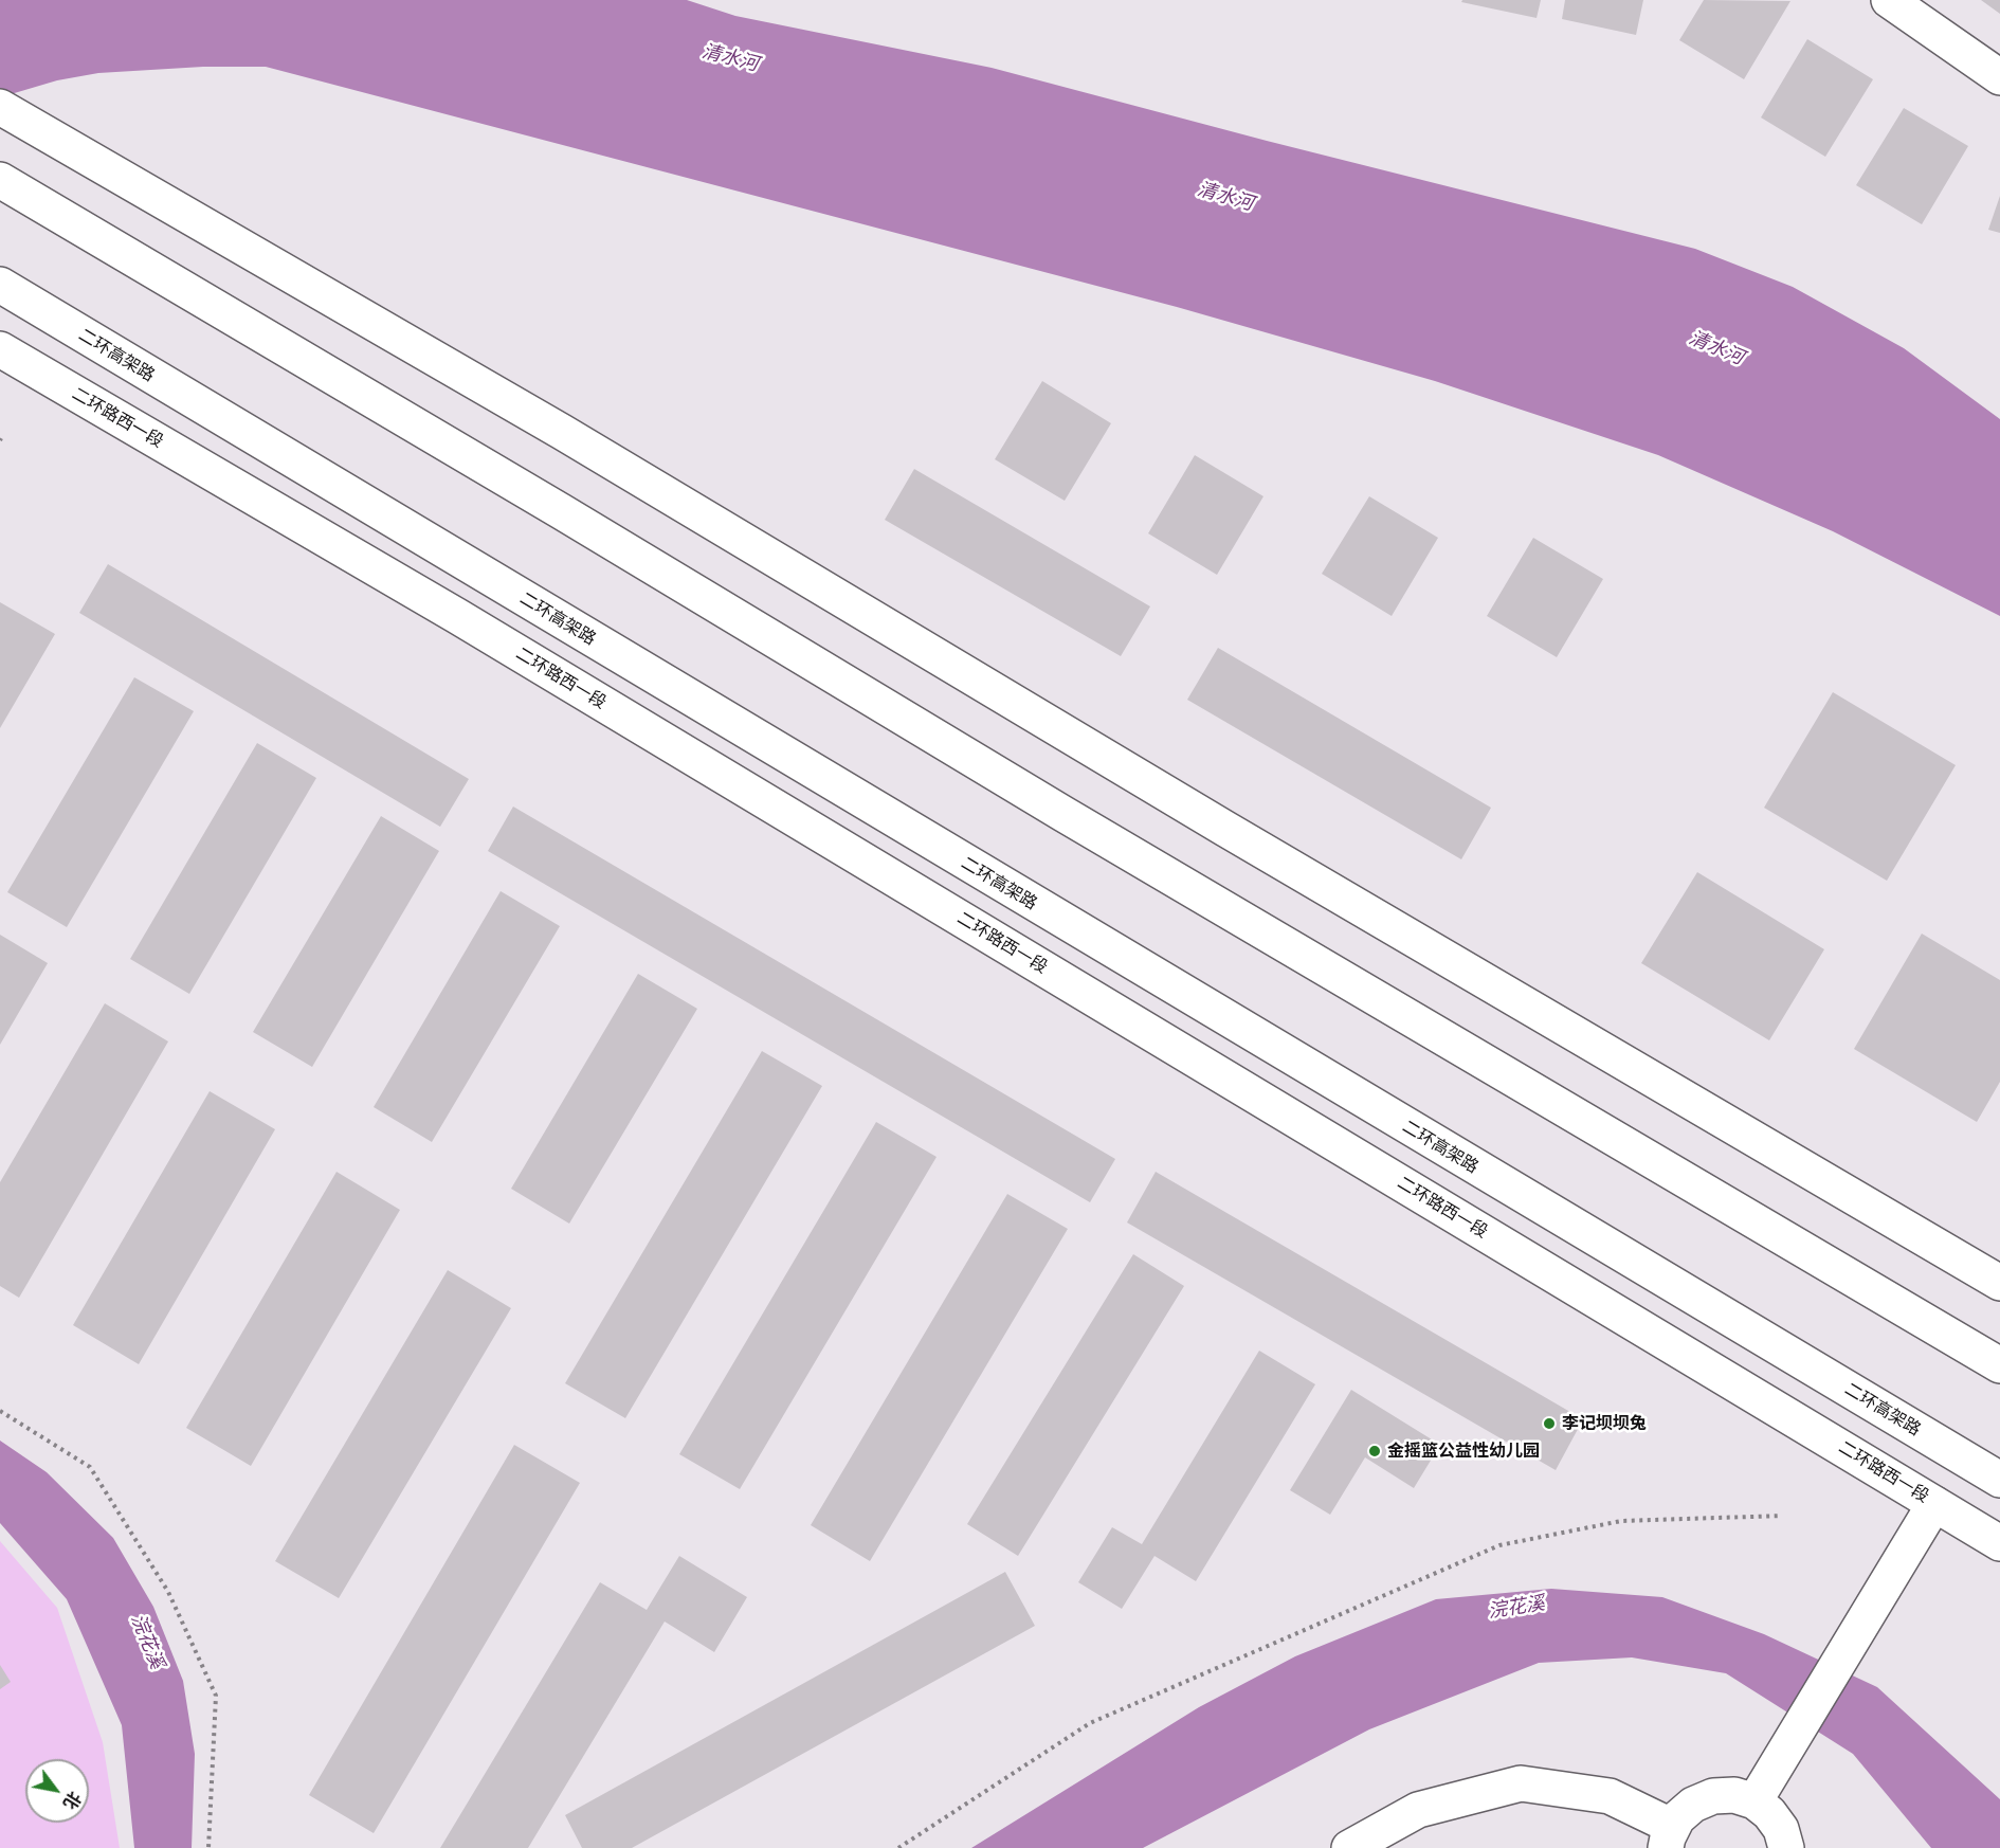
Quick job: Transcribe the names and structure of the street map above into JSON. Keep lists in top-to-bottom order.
{
  "streets": {
    "main road": ["二环高架路", "二环路西一段"]
  },
  "water": ["清水河", "浣花溪"],
  "places": ["李记坝坝兔", "金摇篮公益性幼儿园"],
  "north": "bottom right"
}
